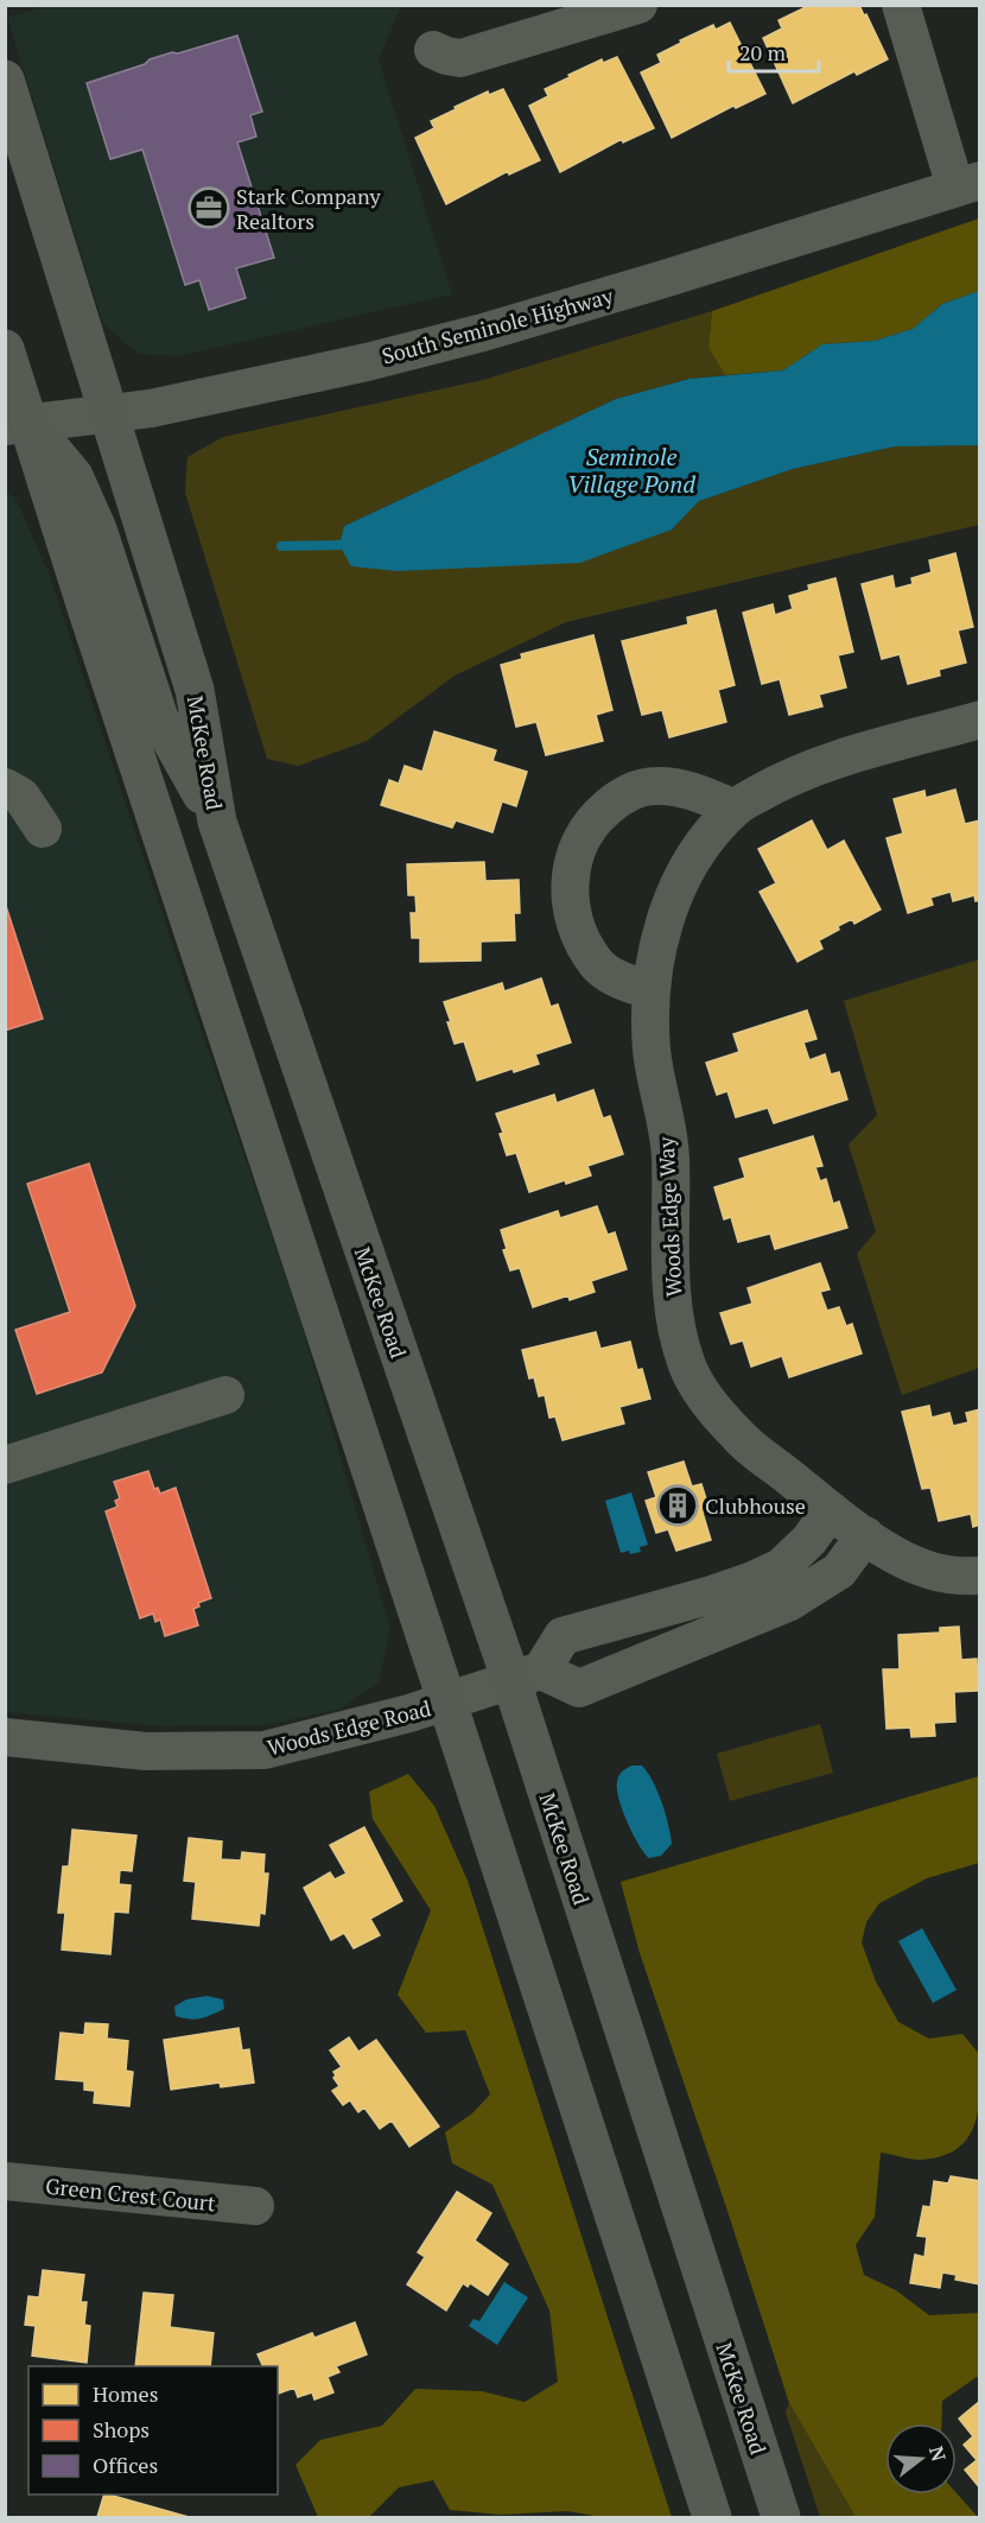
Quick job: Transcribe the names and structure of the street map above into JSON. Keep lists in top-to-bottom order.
{
  "streets": {
    "main road": ["McKee Road"],
    "street": [
      "South Seminole Highway",
      "Woods Edge Way",
      "Woods Edge Road",
      "Green Crest Court"
    ]
  },
  "crossings": [
    ["South Seminole Highway", "McKee Road"],
    ["McKee Road", "Woods Edge Road"]
  ],
  "water": ["Seminole Village Pond"],
  "places": {
    "office": ["Stark Company Realtors"],
    "building": ["Clubhouse"]
  },
  "legend": ["Homes", "Shops", "Offices"],
  "scale_bar": "20 m",
  "north": "right"
}
